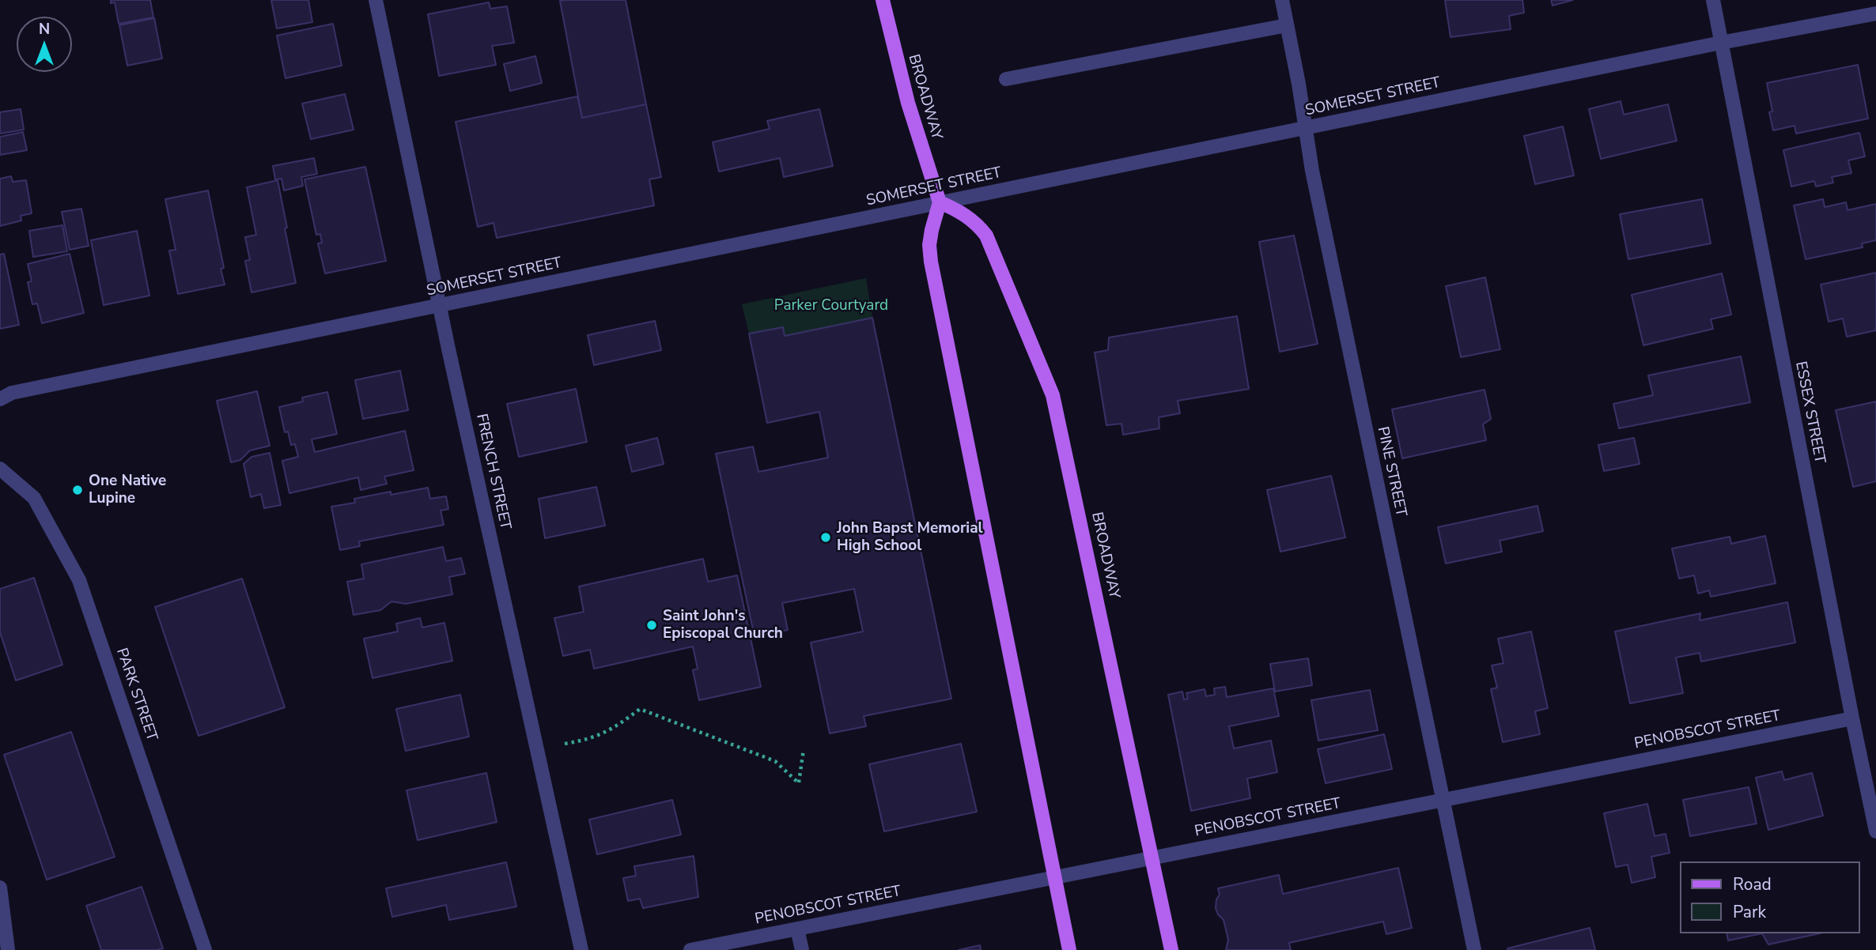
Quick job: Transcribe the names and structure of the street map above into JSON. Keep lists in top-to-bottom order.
{
  "streets": {
    "main road": ["BROADWAY"],
    "street": [
      "SOMERSET STREET",
      "ESSEX STREET",
      "FRENCH STREET",
      "PINE STREET",
      "PARK STREET",
      "PENOBSCOT STREET"
    ]
  },
  "crossings": [
    ["BROADWAY", "SOMERSET STREET"],
    ["BROADWAY", "PENOBSCOT STREET"],
    ["SOMERSET STREET", "ESSEX STREET"],
    ["SOMERSET STREET", "FRENCH STREET"],
    ["SOMERSET STREET", "PINE STREET"],
    ["ESSEX STREET", "PENOBSCOT STREET"],
    ["PINE STREET", "PENOBSCOT STREET"]
  ],
  "parks": ["Parker Courtyard"],
  "places": ["One Native Lupine", "John Bapst Memorial High School", "Saint John's Episcopal Church"],
  "legend": ["Road", "Park"],
  "north": "top"
}
